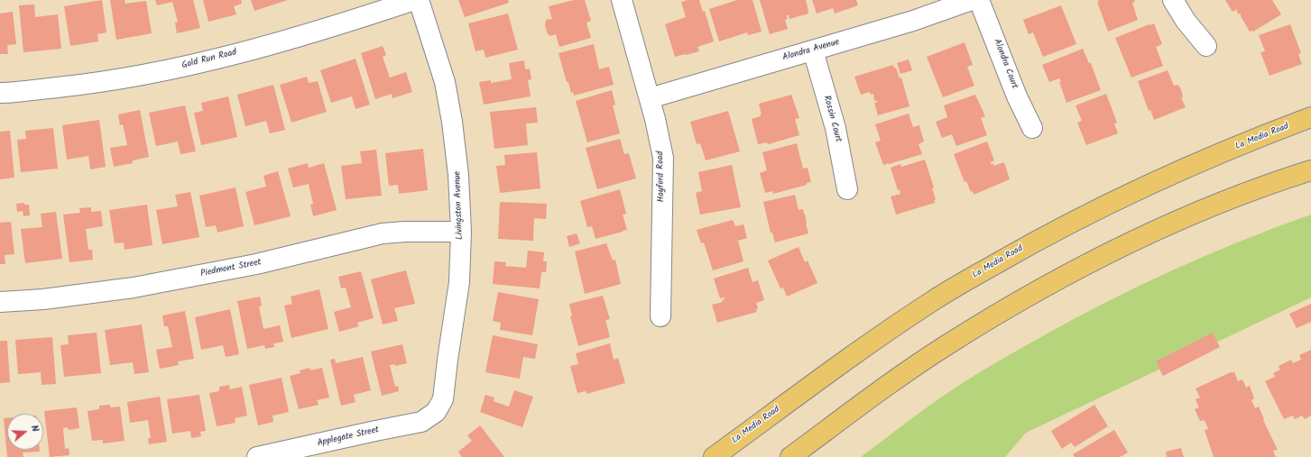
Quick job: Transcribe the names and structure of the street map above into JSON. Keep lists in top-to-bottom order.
{
  "streets": {
    "main road": ["La Media Road"],
    "street": [
      "Alondra Avenue",
      "Gold Run Road",
      "Alondra Court",
      "Rossin Court",
      "Hayford Road",
      "Livingston Avenue",
      "Piedmont Street",
      "Applegate Street"
    ]
  },
  "crossings": [
    ["Alondra Avenue", "Rossin Court"],
    ["Alondra Avenue", "Hayford Road"],
    ["Livingston Avenue", "Piedmont Street"],
    ["Livingston Avenue", "Applegate Street"]
  ],
  "north": "right"
}
